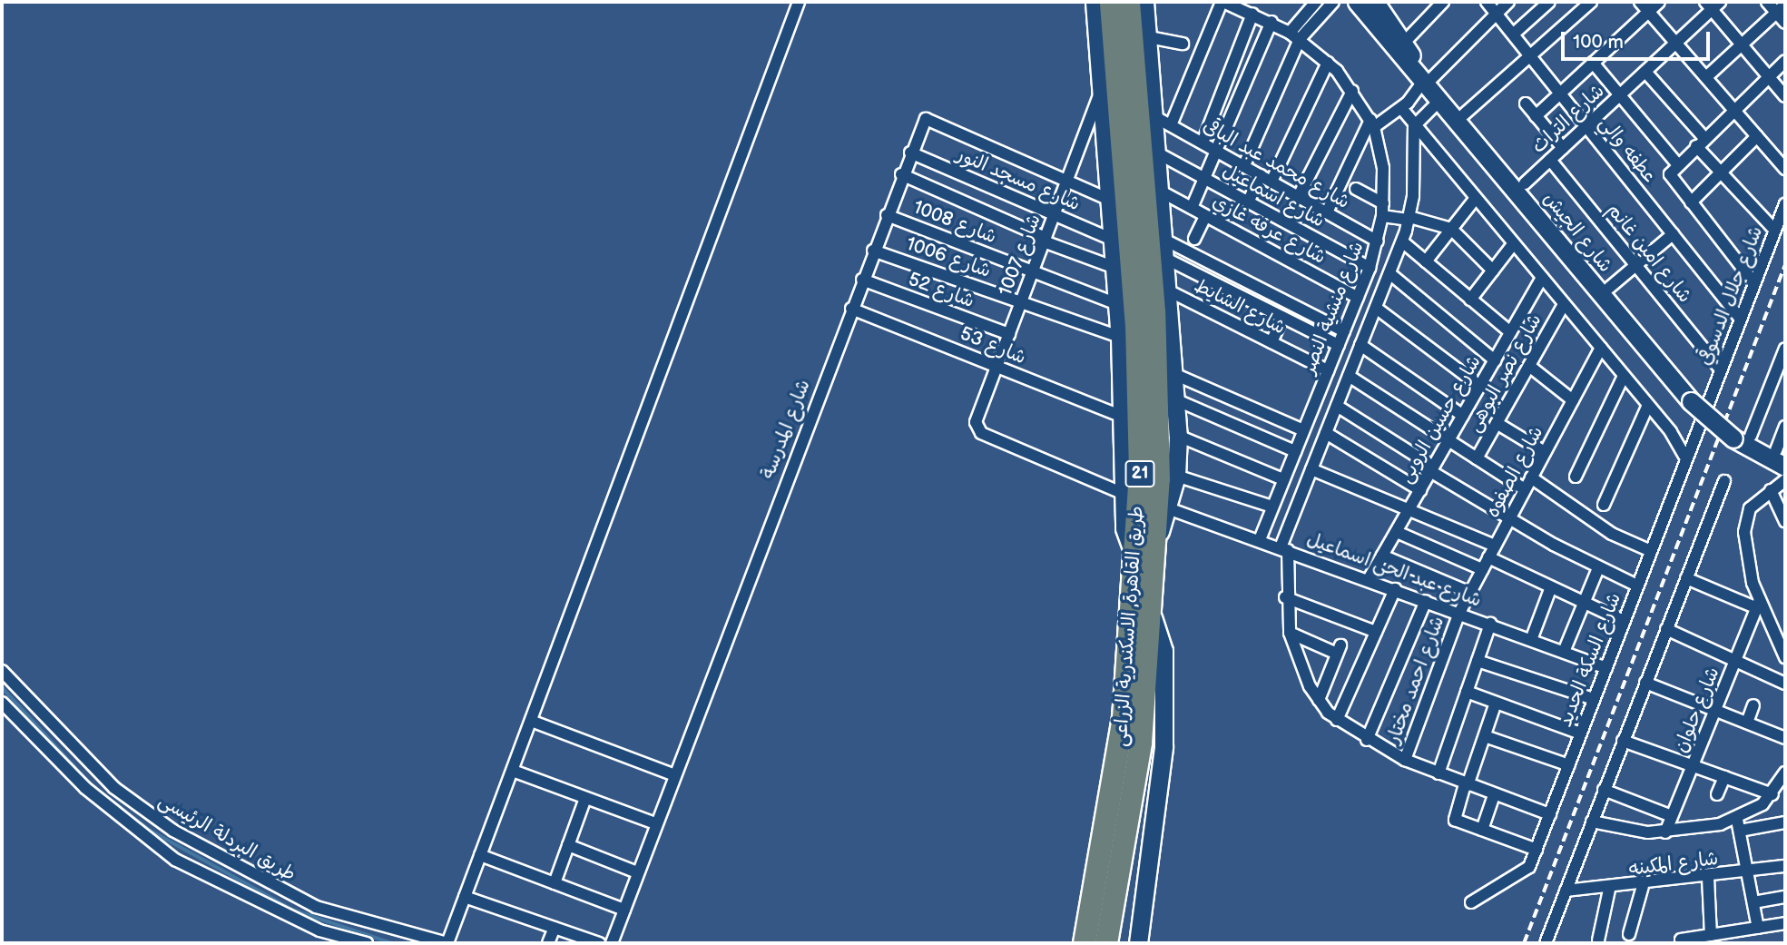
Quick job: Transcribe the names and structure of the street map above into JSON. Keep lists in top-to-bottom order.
{
  "streets": {
    "highway": ["21", "طريق القاهرة, الاسكندرية الزراعى"],
    "main road": ["شارع الجيش"],
    "street": [
      "شارع التراث",
      "عطفه والي",
      "شارع محمد عبد الباقى",
      "شارع مسجد النور",
      "شارع اسماعيل",
      "شارع 1008",
      "شارع عرفه غازي",
      "شارع امين غانم",
      "شارع 1007",
      "شارع 1006",
      "شارع 52",
      "شارع جلال الدسوقي",
      "شارع الشايط",
      "شارع منشية النصر",
      "شارع 53",
      "شارع نصر البوهى",
      "شارع حسين الروبى",
      "شارع المدرسة",
      "شارع الصفوه",
      "شارع عبد الحى اسماعيل",
      "شارع السكة الحديد",
      "شارع احمد مختار",
      "شارع حلوان",
      "طريق البردلة الرئيسى",
      "شارع المكينه"
    ]
  },
  "crossings": [
    ["شارع التراث", "عطفه والي"],
    ["شارع التراث", "شارع الجيش"],
    ["شارع التراث", "شارع امين غانم"],
    ["عطفه والي", "شارع جلال الدسوقي"],
    ["شارع محمد عبد الباقى", "شارع منشية النصر"],
    ["شارع محمد عبد الباقى", "شارع حسين الروبى"],
    ["شارع مسجد النور", "شارع 1007"],
    ["شارع مسجد النور", "شارع المدرسة"],
    ["شارع اسماعيل", "شارع منشية النصر"],
    ["شارع 1008", "شارع 1007"],
    ["شارع 1008", "شارع المدرسة"],
    ["شارع عرفه غازي", "شارع منشية النصر"],
    ["شارع الجيش", "شارع جلال الدسوقي"],
    ["شارع الجيش", "شارع السكة الحديد"],
    ["شارع امين غانم", "شارع جلال الدسوقي"],
    ["شارع 1007", "شارع 1006"],
    ["شارع 1007", "شارع 52"],
    ["شارع 1007", "شارع 53"],
    ["شارع 1007", "شارع المدرسة"],
    ["شارع 1006", "شارع المدرسة"],
    ["شارع 52", "شارع المدرسة"],
    ["شارع جلال الدسوقي", "شارع السكة الحديد"],
    ["شارع الشايط", "شارع منشية النصر"],
    ["شارع منشية النصر", "شارع عبد الحى اسماعيل"],
    ["شارع منشية النصر", "شارع السكة الحديد"],
    ["شارع منشية النصر", "شارع احمد مختار"],
    ["شارع 53", "شارع المدرسة"],
    ["شارع حسين الروبى", "شارع عبد الحى اسماعيل"],
    ["شارع الصفوه", "شارع عبد الحى اسماعيل"],
    ["شارع الصفوه", "شارع احمد مختار"],
    ["شارع عبد الحى اسماعيل", "شارع السكة الحديد"],
    ["شارع عبد الحى اسماعيل", "شارع احمد مختار"]
  ],
  "scale_bar": "100 m"
}
